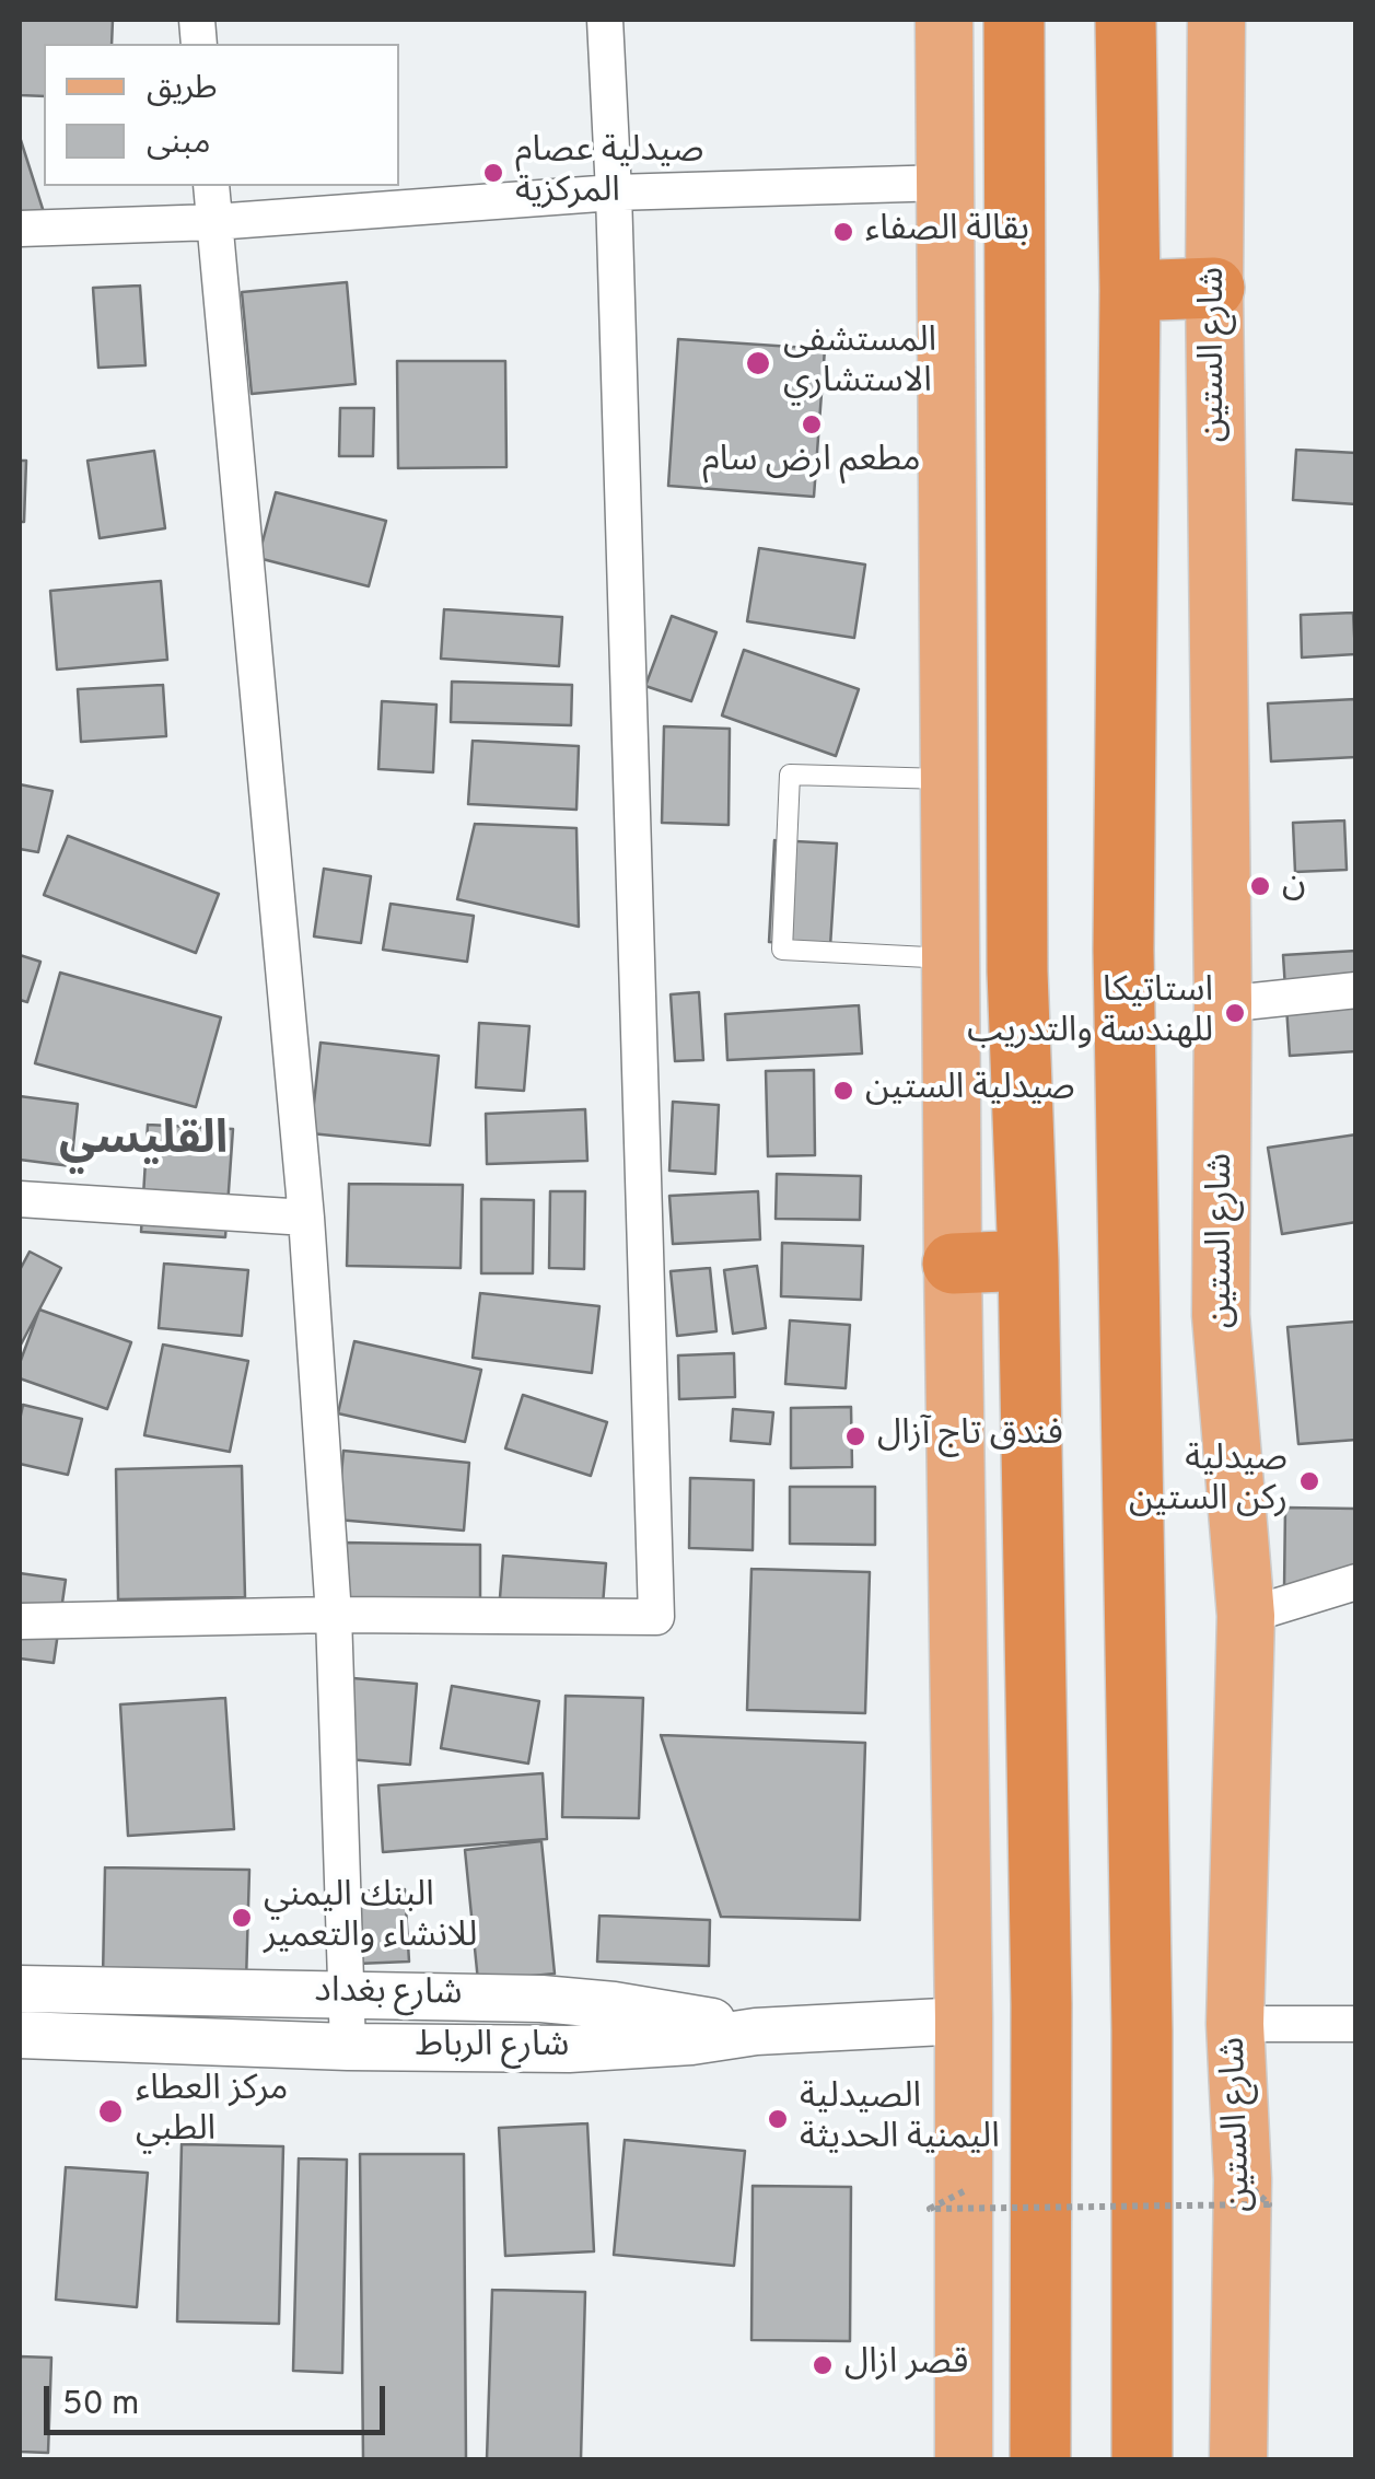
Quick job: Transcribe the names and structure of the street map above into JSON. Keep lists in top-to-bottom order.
{
  "streets": {
    "main road": ["شارع الستين"],
    "street": ["شارع بغداد", "شارع الرباط"]
  },
  "crossings": [
    ["شارع بغداد", "شارع الرباط"]
  ],
  "districts": ["القليسي"],
  "places": [
    "صيدلية عصام المركزية",
    "بقالة الصفاء",
    "المستشفى الاستشاري",
    "مطعم ارض سام",
    "ن",
    "استاتيكا للهندسة والتدريب",
    "صيدلية الستين",
    "فندق تاج آزال",
    "صيدلية ركن الستين",
    "البنك اليمني للانشاء والتعمير",
    "مركز العطاء الطبي",
    "الصيدلية اليمنية الحديثة",
    "قصر ازال"
  ],
  "legend": ["طريق", "مبنى"],
  "scale_bar": "50 m"
}
